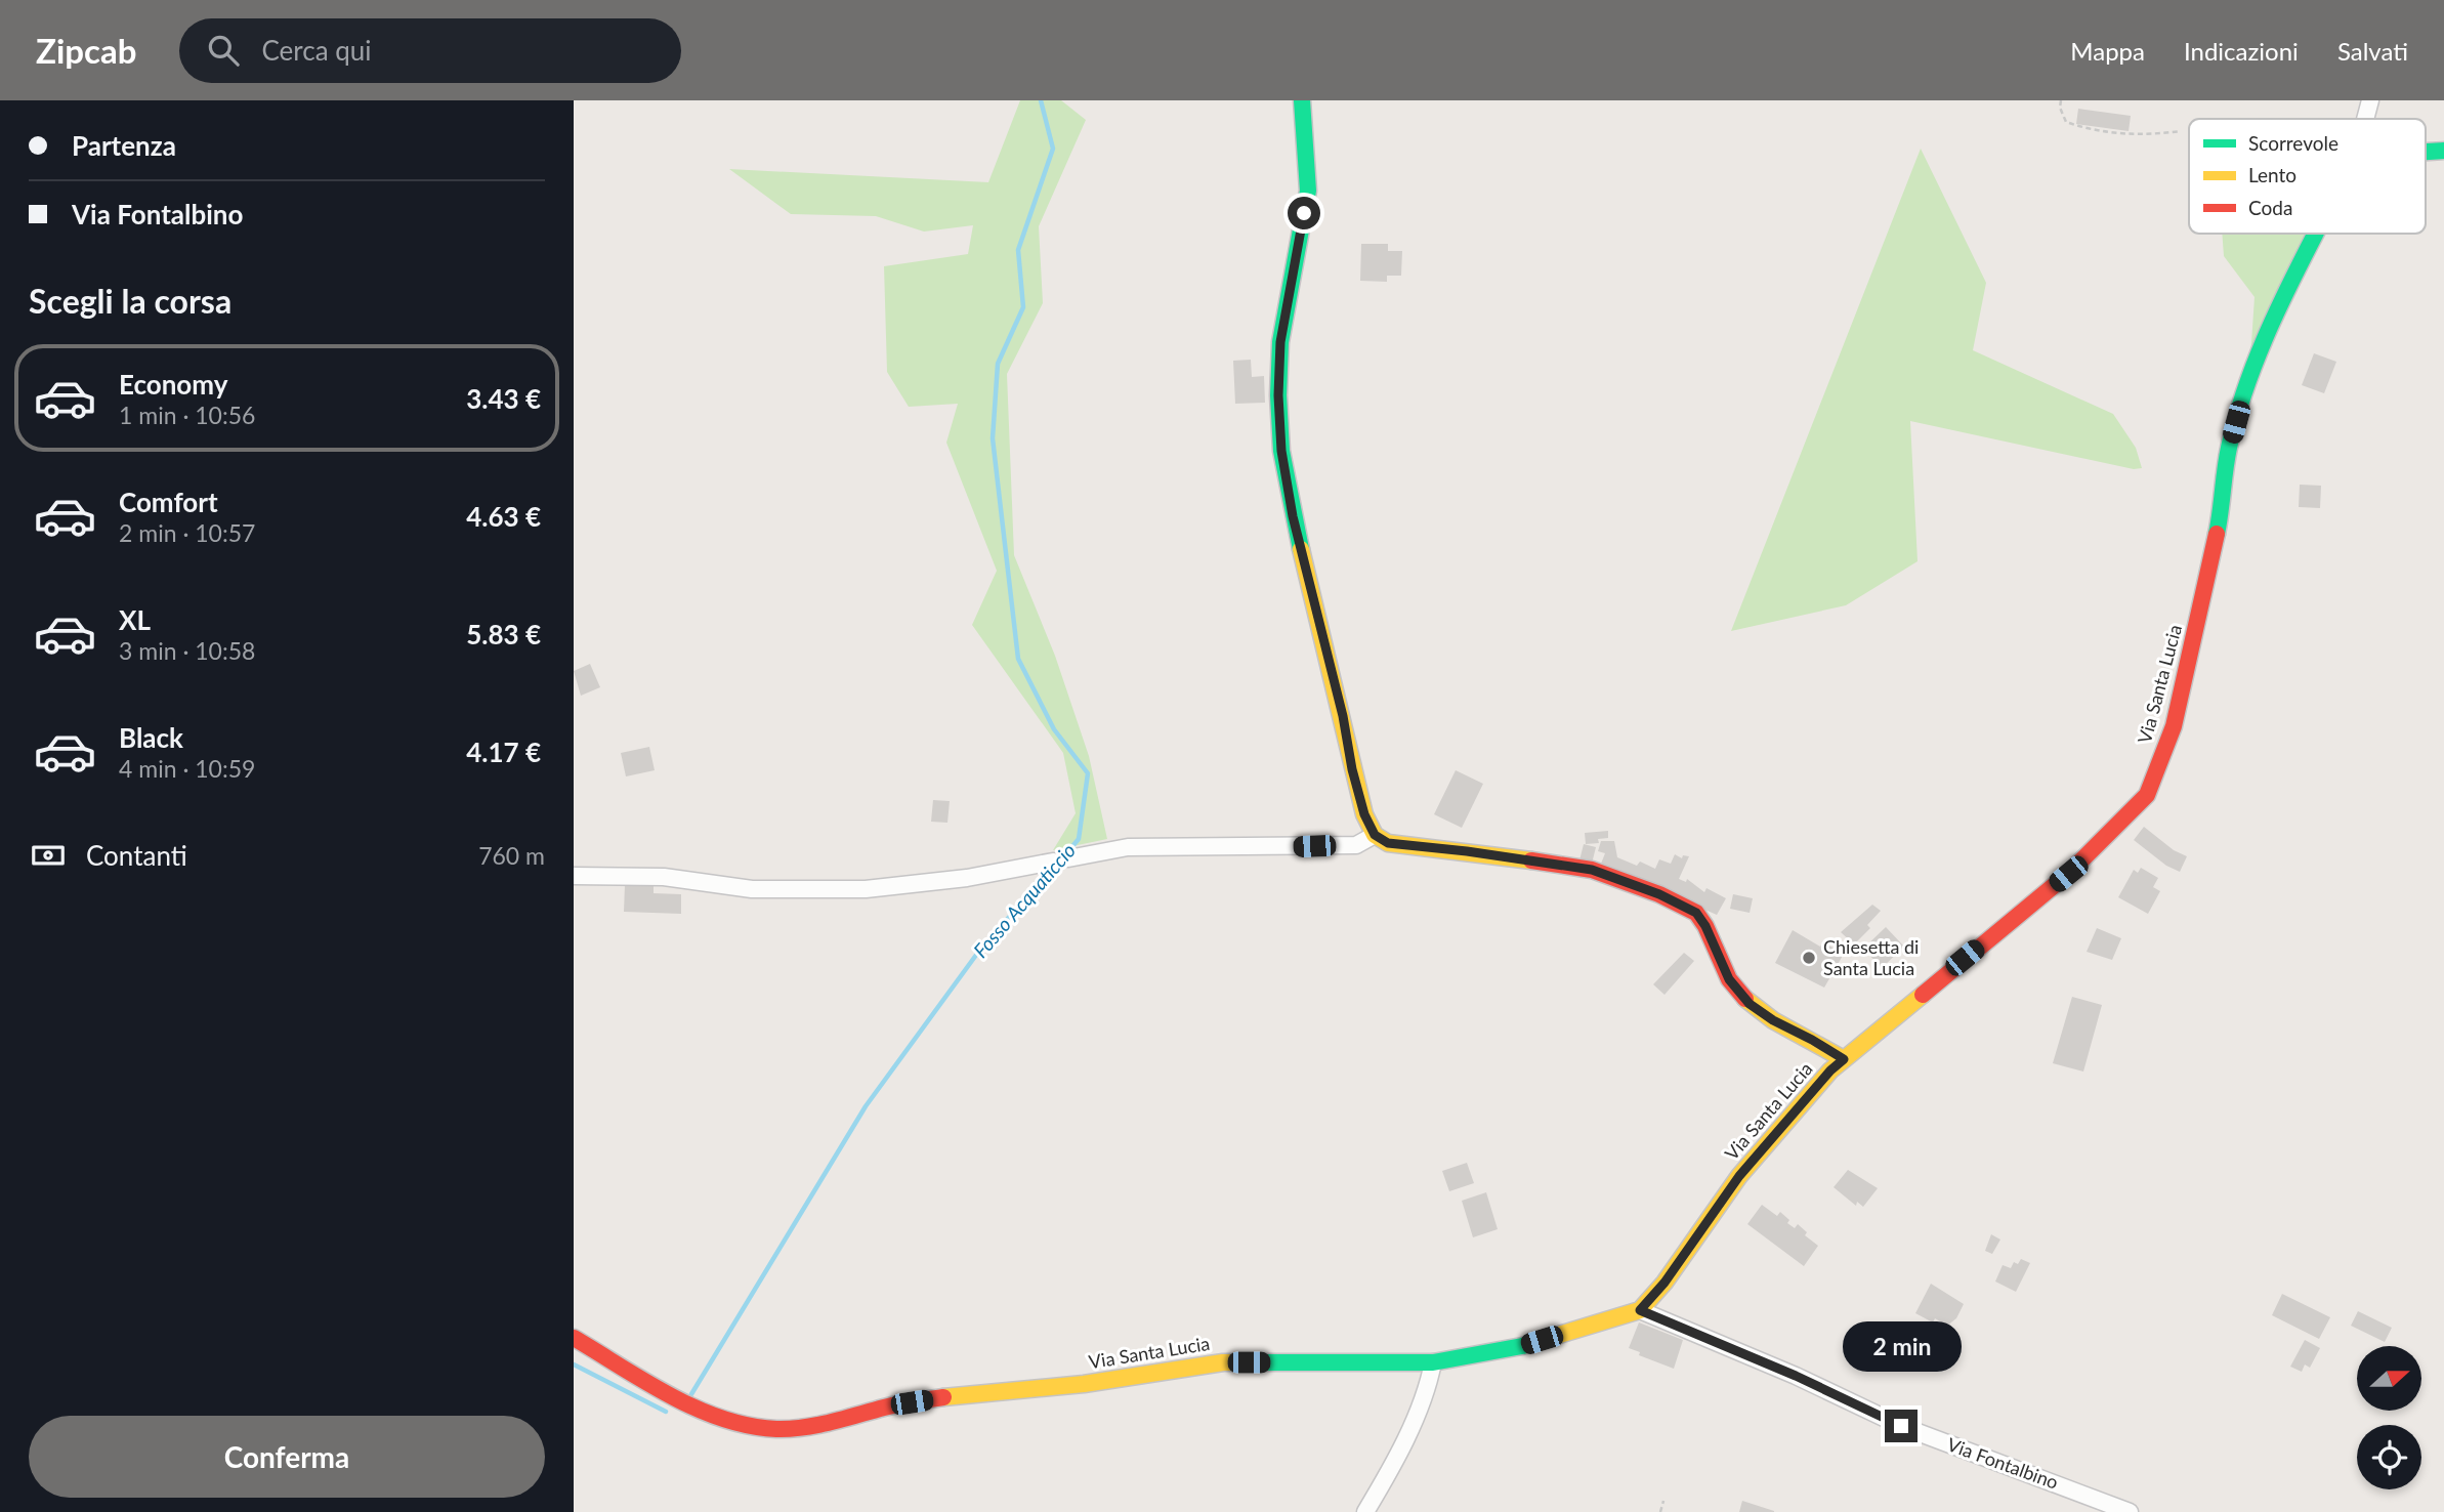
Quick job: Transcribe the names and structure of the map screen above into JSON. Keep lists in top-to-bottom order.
{
  "streets": {
    "street": ["Via Santa Lucia", "Via Fontalbino"]
  },
  "crossings": [
    ["Via Santa Lucia", "Via Fontalbino"]
  ],
  "water": ["Fosso Acquaticcio"],
  "places": ["Chiesetta di Santa Lucia"],
  "legend": ["Scorrevole", "Lento", "Coda"],
  "north": "right",
  "page": {
    "header": "Zipcab",
    "search": "Cerca qui",
    "nav": ["Mappa", "Indicazioni", "Salvati"],
    "banner": ["Partenza", "Via Fontalbino"],
    "heading": "Scegli la corsa",
    "list": [
      {
        "name": "Economy",
        "note": "1 min · 10:56",
        "value": "3.43 €"
      },
      {
        "name": "Comfort",
        "note": "2 min · 10:57",
        "value": "4.63 €"
      },
      {
        "name": "XL",
        "note": "3 min · 10:58",
        "value": "5.83 €"
      },
      {
        "name": "Black",
        "note": "4 min · 10:59",
        "value": "4.17 €"
      }
    ],
    "pay": ["Contanti", "760 m"],
    "bubble": "2 min",
    "buttons": "Conferma"
  }
}
